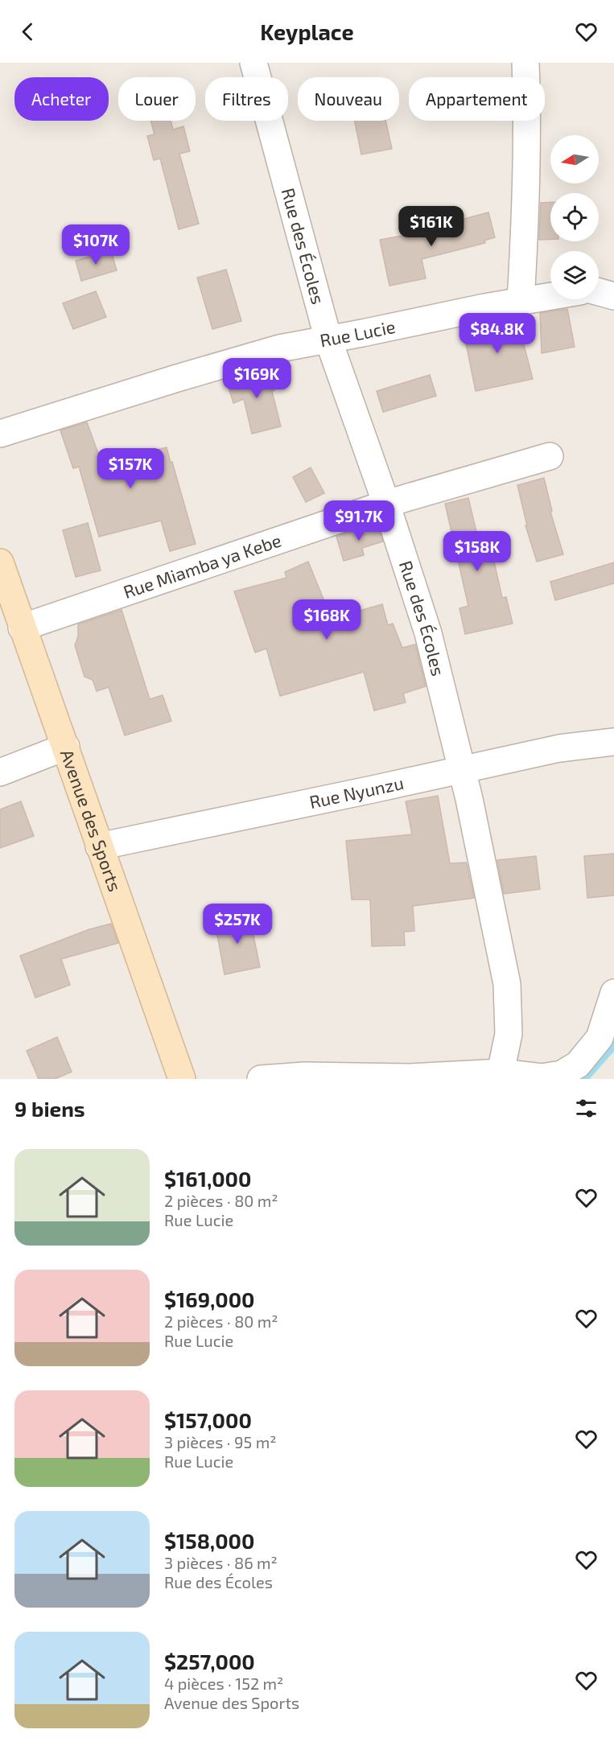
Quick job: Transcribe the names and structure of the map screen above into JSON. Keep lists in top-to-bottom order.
{
  "streets": {
    "street": [
      "Rue des Écoles",
      "Rue Lucie",
      "Rue Miamba ya Kebe",
      "Rue Nyunzu",
      "Avenue des Sports"
    ]
  },
  "crossings": [
    ["Rue des Écoles", "Rue Lucie"],
    ["Rue des Écoles", "Rue Miamba ya Kebe"],
    ["Rue des Écoles", "Rue Nyunzu"],
    ["Rue Miamba ya Kebe", "Avenue des Sports"],
    ["Rue Nyunzu", "Avenue des Sports"]
  ],
  "north": "left",
  "page": {
    "header": "Keyplace",
    "chip": [
      "Acheter",
      "Louer",
      "Filtres",
      "Nouveau",
      "Appartement"
    ],
    "price": [
      "$161K",
      "$107K",
      "$84.8K",
      "$169K",
      "$157K",
      "$91.7K",
      "$158K",
      "$168K",
      "$257K"
    ],
    "heading": "9 biens",
    "list": [
      {
        "name": "$161,000",
        "note": "2 pièces · 80 m² · Rue Lucie"
      },
      {
        "name": "$169,000",
        "note": "2 pièces · 80 m² · Rue Lucie"
      },
      {
        "name": "$157,000",
        "note": "3 pièces · 95 m² · Rue Lucie"
      },
      {
        "name": "$158,000",
        "note": "3 pièces · 86 m² · Rue des Écoles"
      },
      {
        "name": "$257,000",
        "note": "4 pièces · 152 m² · Avenue des Sports"
      }
    ]
  }
}
